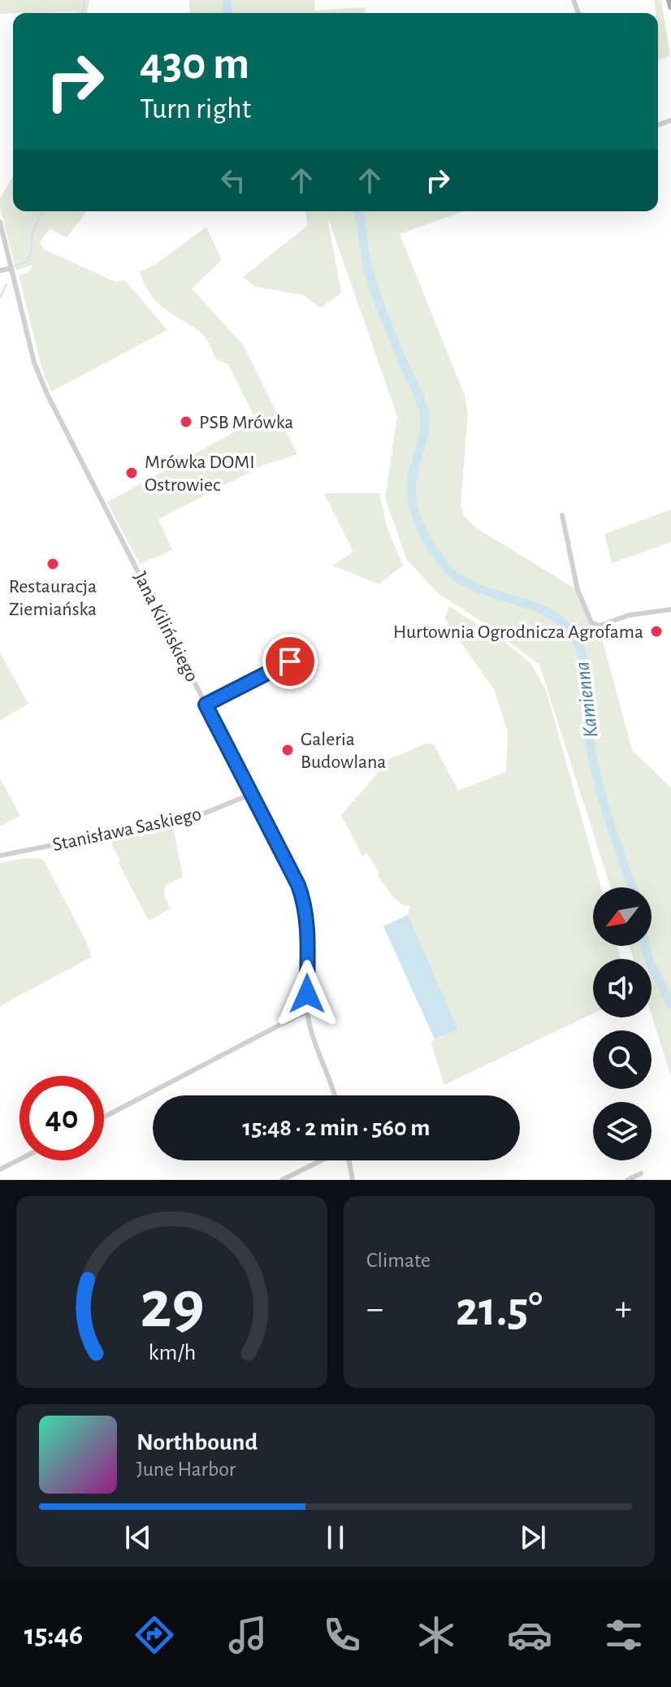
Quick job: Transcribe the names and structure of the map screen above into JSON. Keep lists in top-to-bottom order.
{
  "streets": {
    "street": ["Jana Kilińskiego", "Stanisława Saskiego"]
  },
  "crossings": [
    ["Jana Kilińskiego", "Stanisława Saskiego"]
  ],
  "water": ["Kamienna"],
  "places": [
    "PSB Mrówka",
    "Mrówka DOMI Ostrowiec",
    "Restauracja Ziemiańska",
    "Hurtownia Ogrodnicza Agrofama",
    "Galeria Budowlana"
  ],
  "north": "bottom left",
  "page": {
    "turn": ["430 m", "Turn right"],
    "limit": "40",
    "trip": "15:48 · 2 min · 560 m",
    "tile": "Climate",
    "heat": ["−", "21.5°", "+"],
    "song": ["Northbound", "June Harbor"],
    "tabs": "15:46",
    "gauge": ["29", "km/h"]
  }
}
